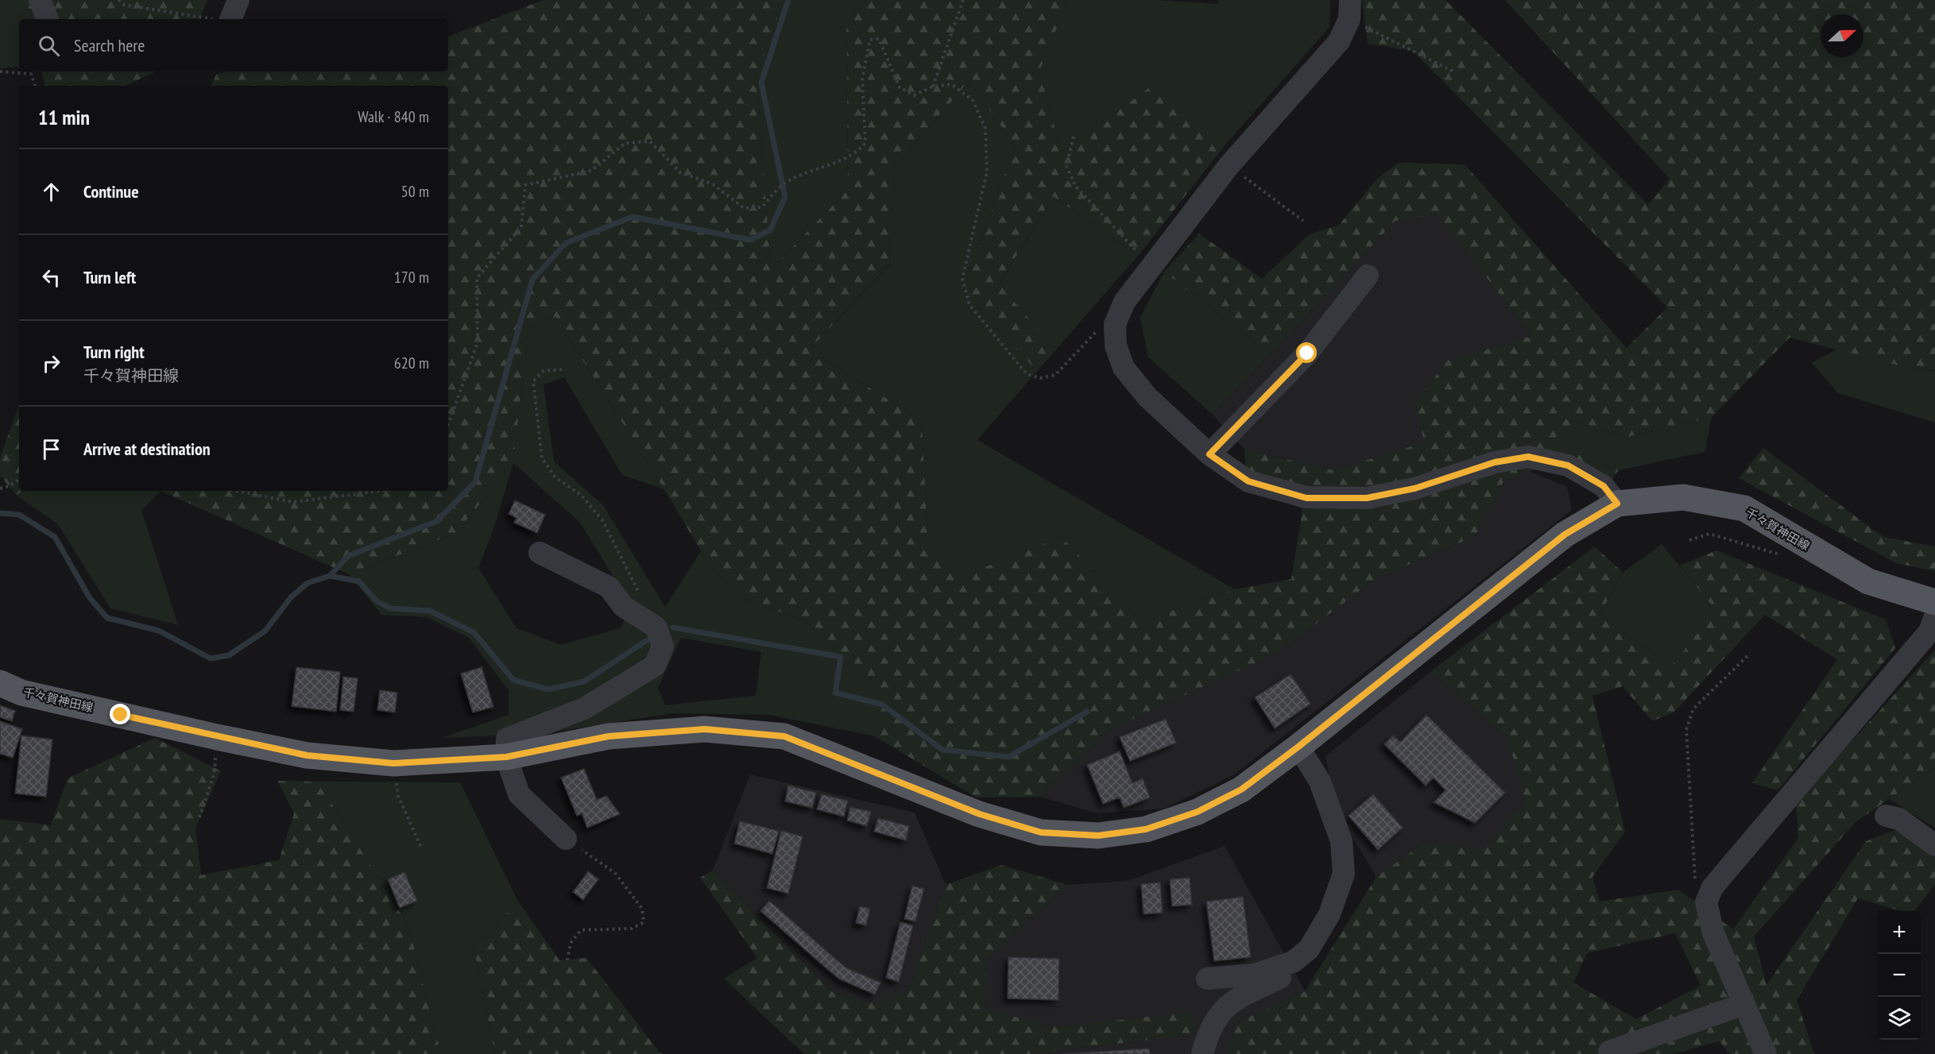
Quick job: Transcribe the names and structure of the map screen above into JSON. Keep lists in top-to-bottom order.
{
  "streets": {
    "main road": ["千々賀神田線"]
  },
  "north": "right",
  "page": {
    "search": "Search here",
    "heading": ["11 min", "Walk · 840 m"],
    "list": [
      ["Continue", "50 m"],
      ["Turn left", "170 m"],
      ["Turn right", "千々賀神田線", "620 m"],
      "Arrive at destination"
    ],
    "map_buttons": ["+", "−"]
  }
}
